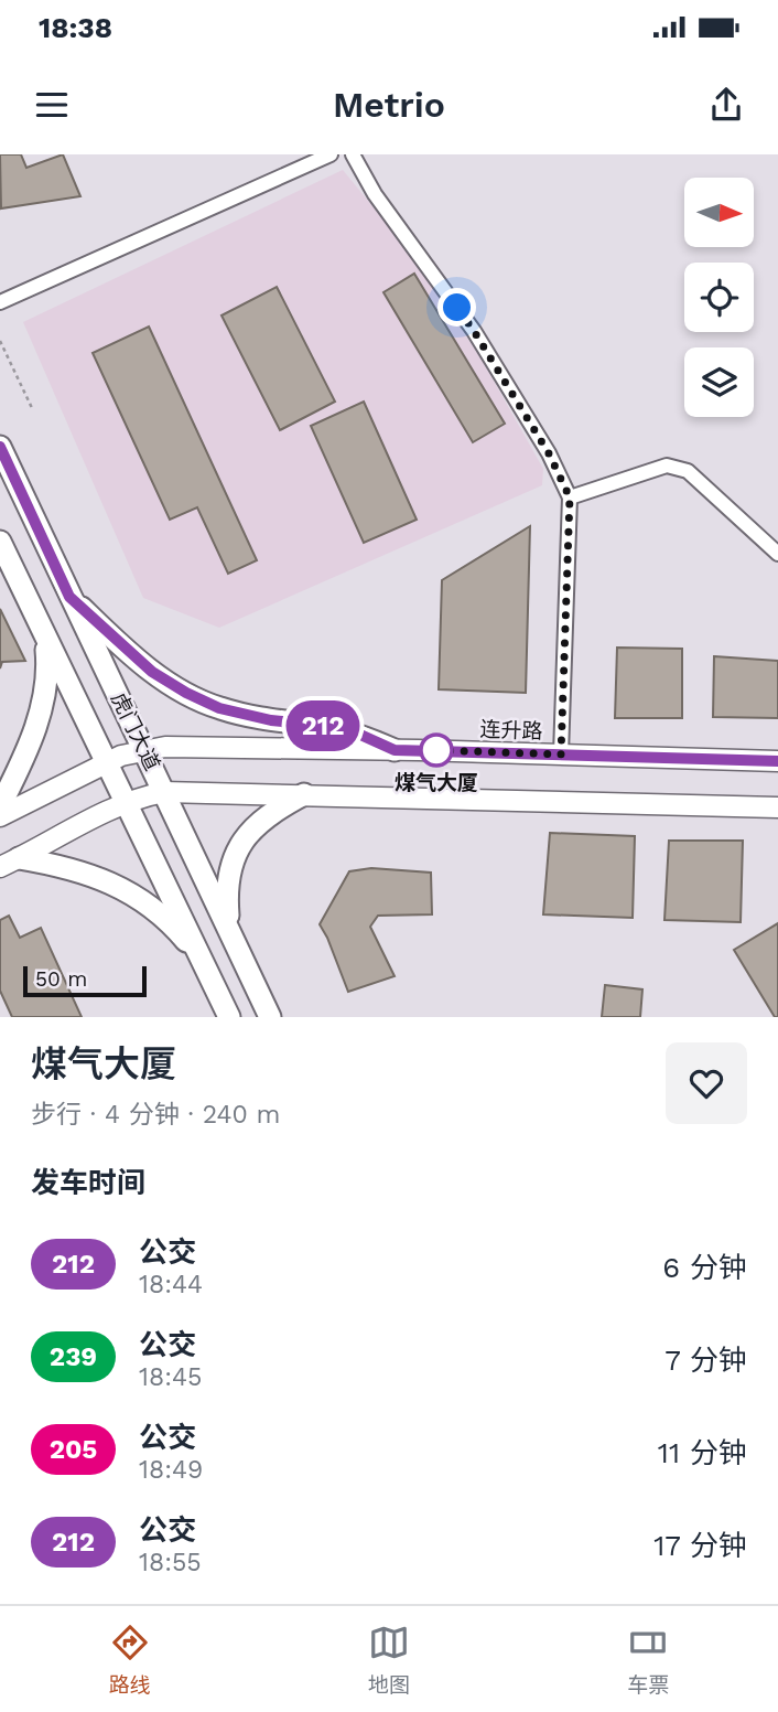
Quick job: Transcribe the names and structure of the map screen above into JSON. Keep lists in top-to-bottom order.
{
  "streets": {
    "main road": ["连升路", "虎门大道"]
  },
  "crossings": [
    ["连升路", "虎门大道"]
  ],
  "places": ["煤气大厦"],
  "lines": ["bus line 212"],
  "scale_bar": "50 m",
  "north": "right",
  "page": {
    "status": "18:38",
    "header": "Metrio",
    "on_map": "212",
    "scale": "50 m",
    "heading": [
      ["煤气大厦", "步行 · 4 分钟 · 240 m"],
      "发车时间"
    ],
    "list": [
      {
        "mark": "212",
        "name": "公交",
        "note": "18:44",
        "value": "6 分钟"
      },
      {
        "mark": "239",
        "name": "公交",
        "note": "18:45",
        "value": "7 分钟"
      },
      {
        "mark": "205",
        "name": "公交",
        "note": "18:49",
        "value": "11 分钟"
      },
      {
        "mark": "212",
        "name": "公交",
        "note": "18:55",
        "value": "17 分钟"
      }
    ],
    "tabs": ["路线", "地图", "车票"]
  }
}
